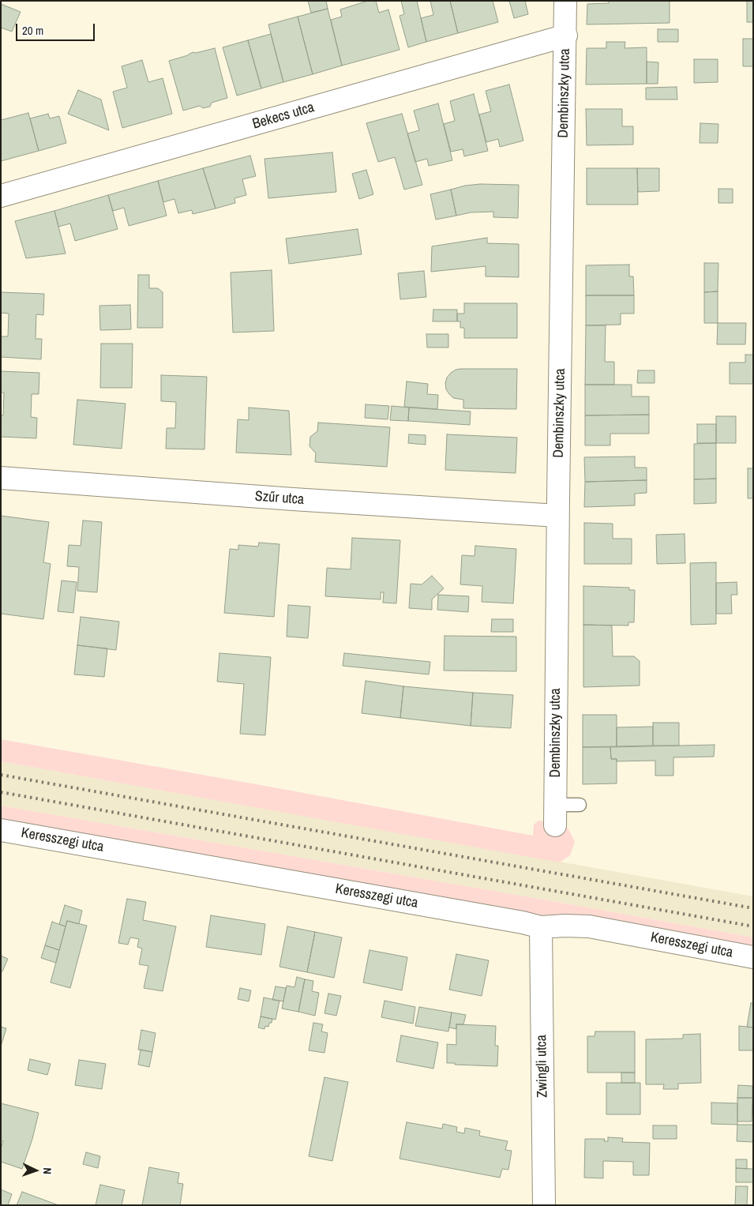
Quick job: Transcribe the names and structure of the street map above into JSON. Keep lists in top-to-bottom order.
{
  "streets": {
    "street": [
      "Dembinszky utca",
      "Bekecs utca",
      "Szűr utca",
      "Keresszegi utca",
      "Zwingli utca"
    ]
  },
  "crossings": [
    ["Dembinszky utca", "Bekecs utca"],
    ["Dembinszky utca", "Szűr utca"],
    ["Keresszegi utca", "Zwingli utca"]
  ],
  "scale_bar": "20 m",
  "north": "right"
}
